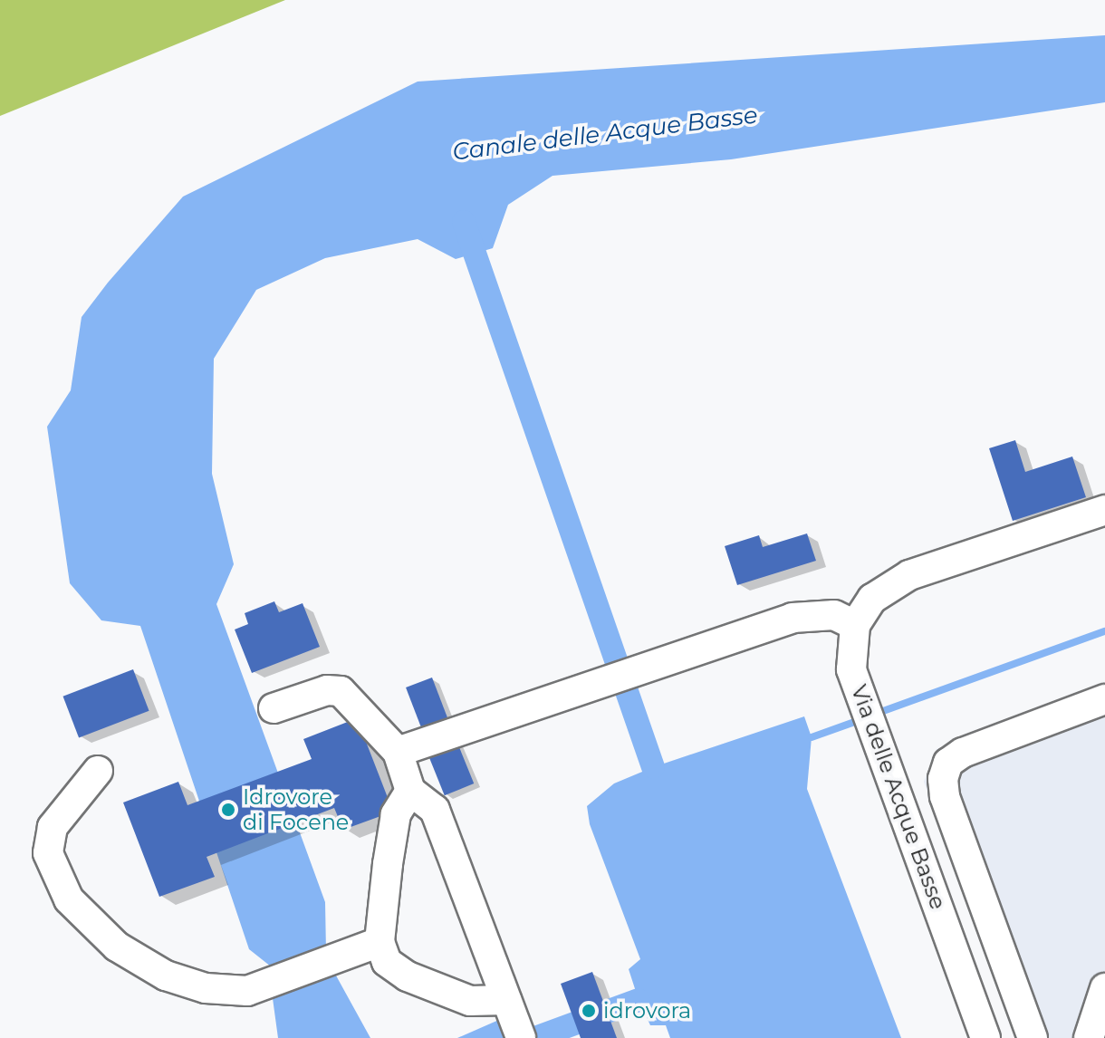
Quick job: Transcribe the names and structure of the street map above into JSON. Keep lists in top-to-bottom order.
{
  "streets": {
    "street": ["Via delle Acque Basse"]
  },
  "water": ["Canale delle Acque Basse"],
  "places": ["Idrovore di Focene", "idrovora"]
}
